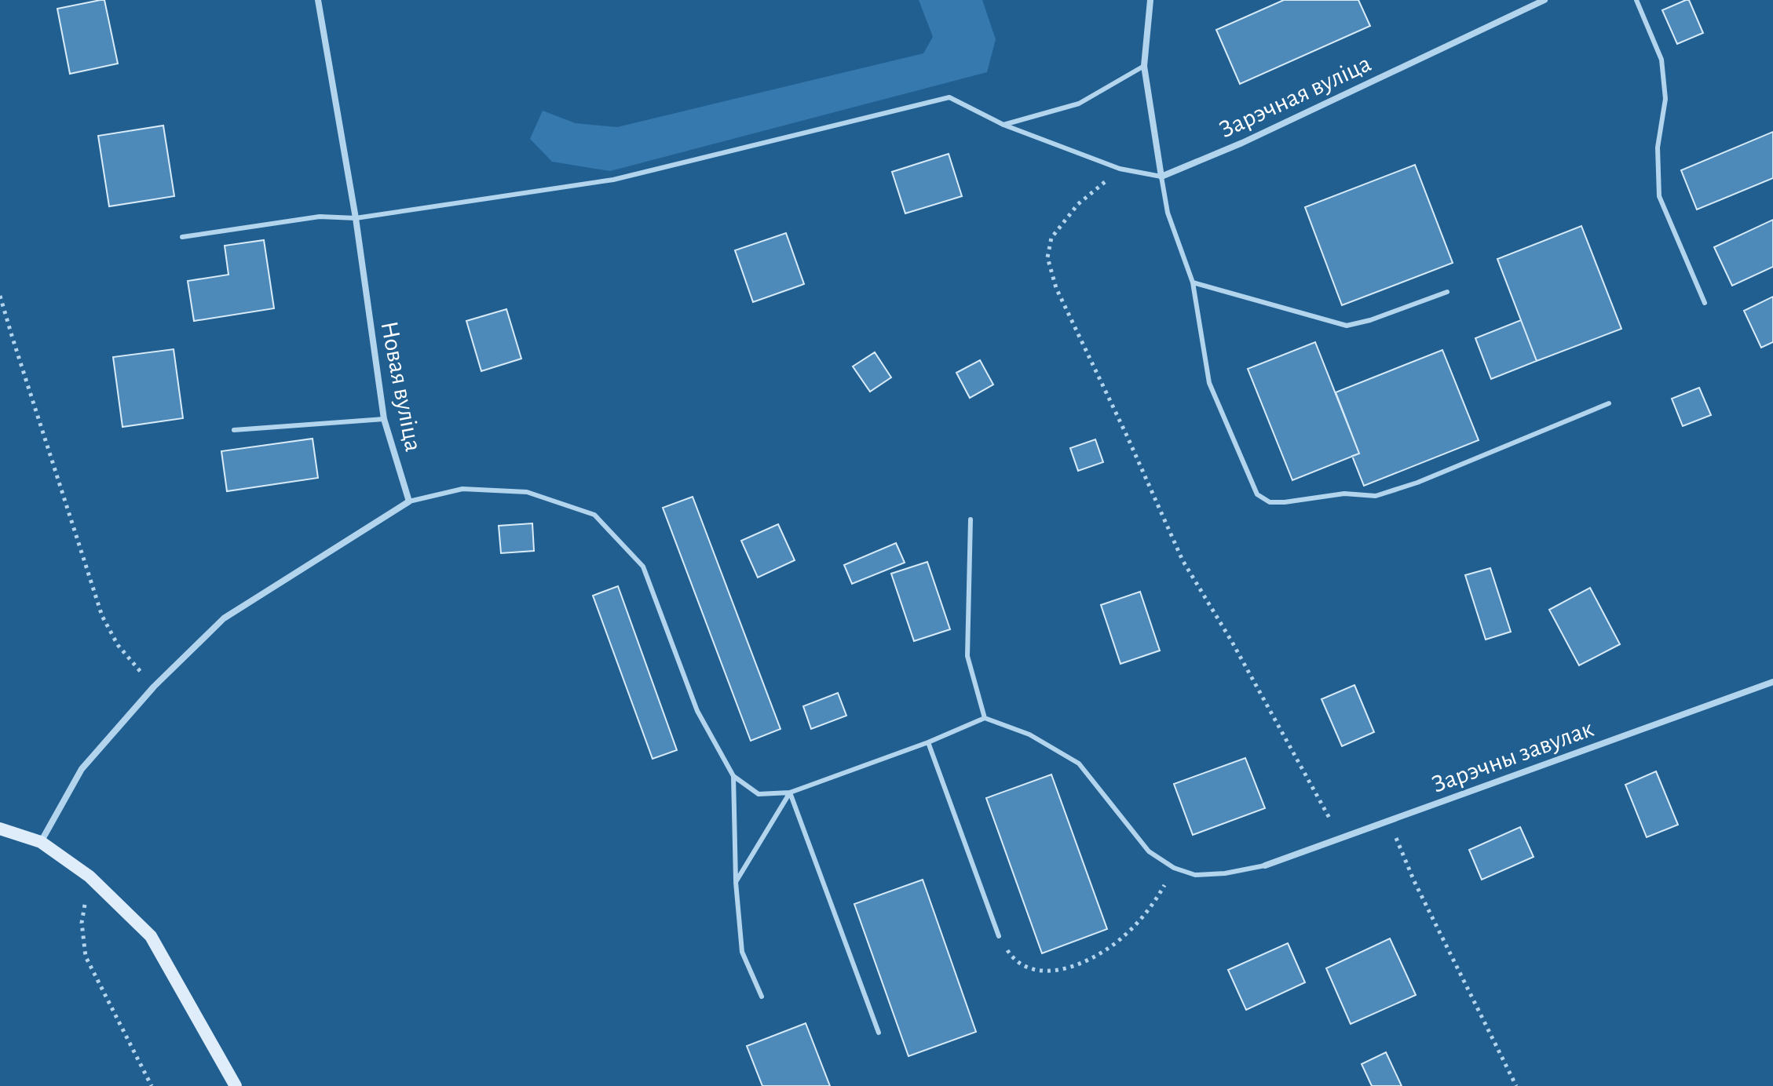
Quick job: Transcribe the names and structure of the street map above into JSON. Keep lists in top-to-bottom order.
{
  "streets": {
    "street": ["Зарэчная вуліца", "Новая вуліца", "Зарэчны завулак"]
  }
}
